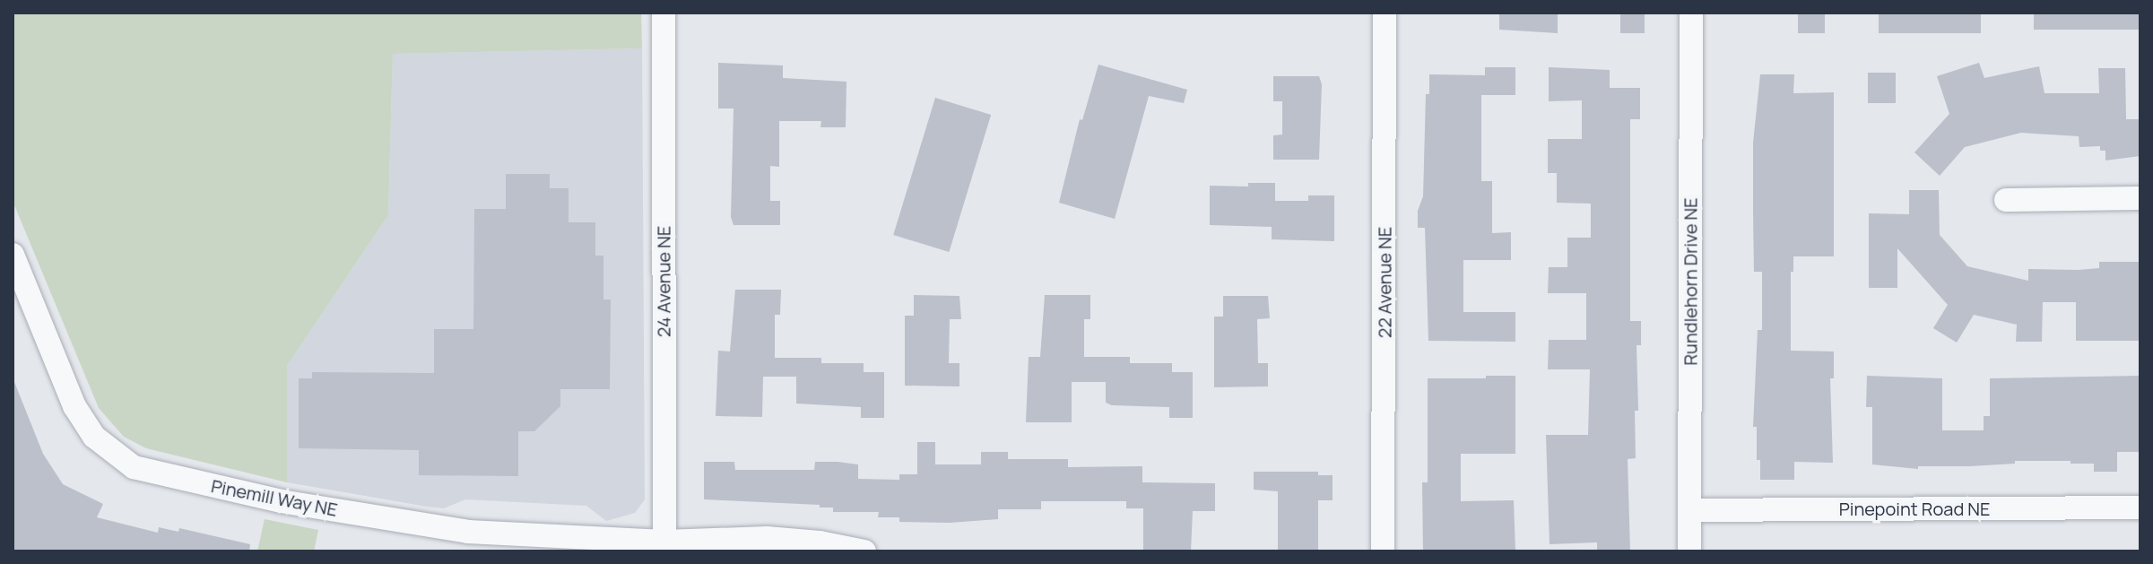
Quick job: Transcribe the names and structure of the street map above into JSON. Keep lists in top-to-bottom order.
{
  "streets": {
    "street": [
      "24 Avenue NE",
      "Rundlehorn Drive NE",
      "22 Avenue NE",
      "Pinemill Way NE",
      "Pinepoint Road NE"
    ]
  },
  "crossings": [
    ["24 Avenue NE", "Pinemill Way NE"],
    ["Rundlehorn Drive NE", "Pinepoint Road NE"]
  ]
}
